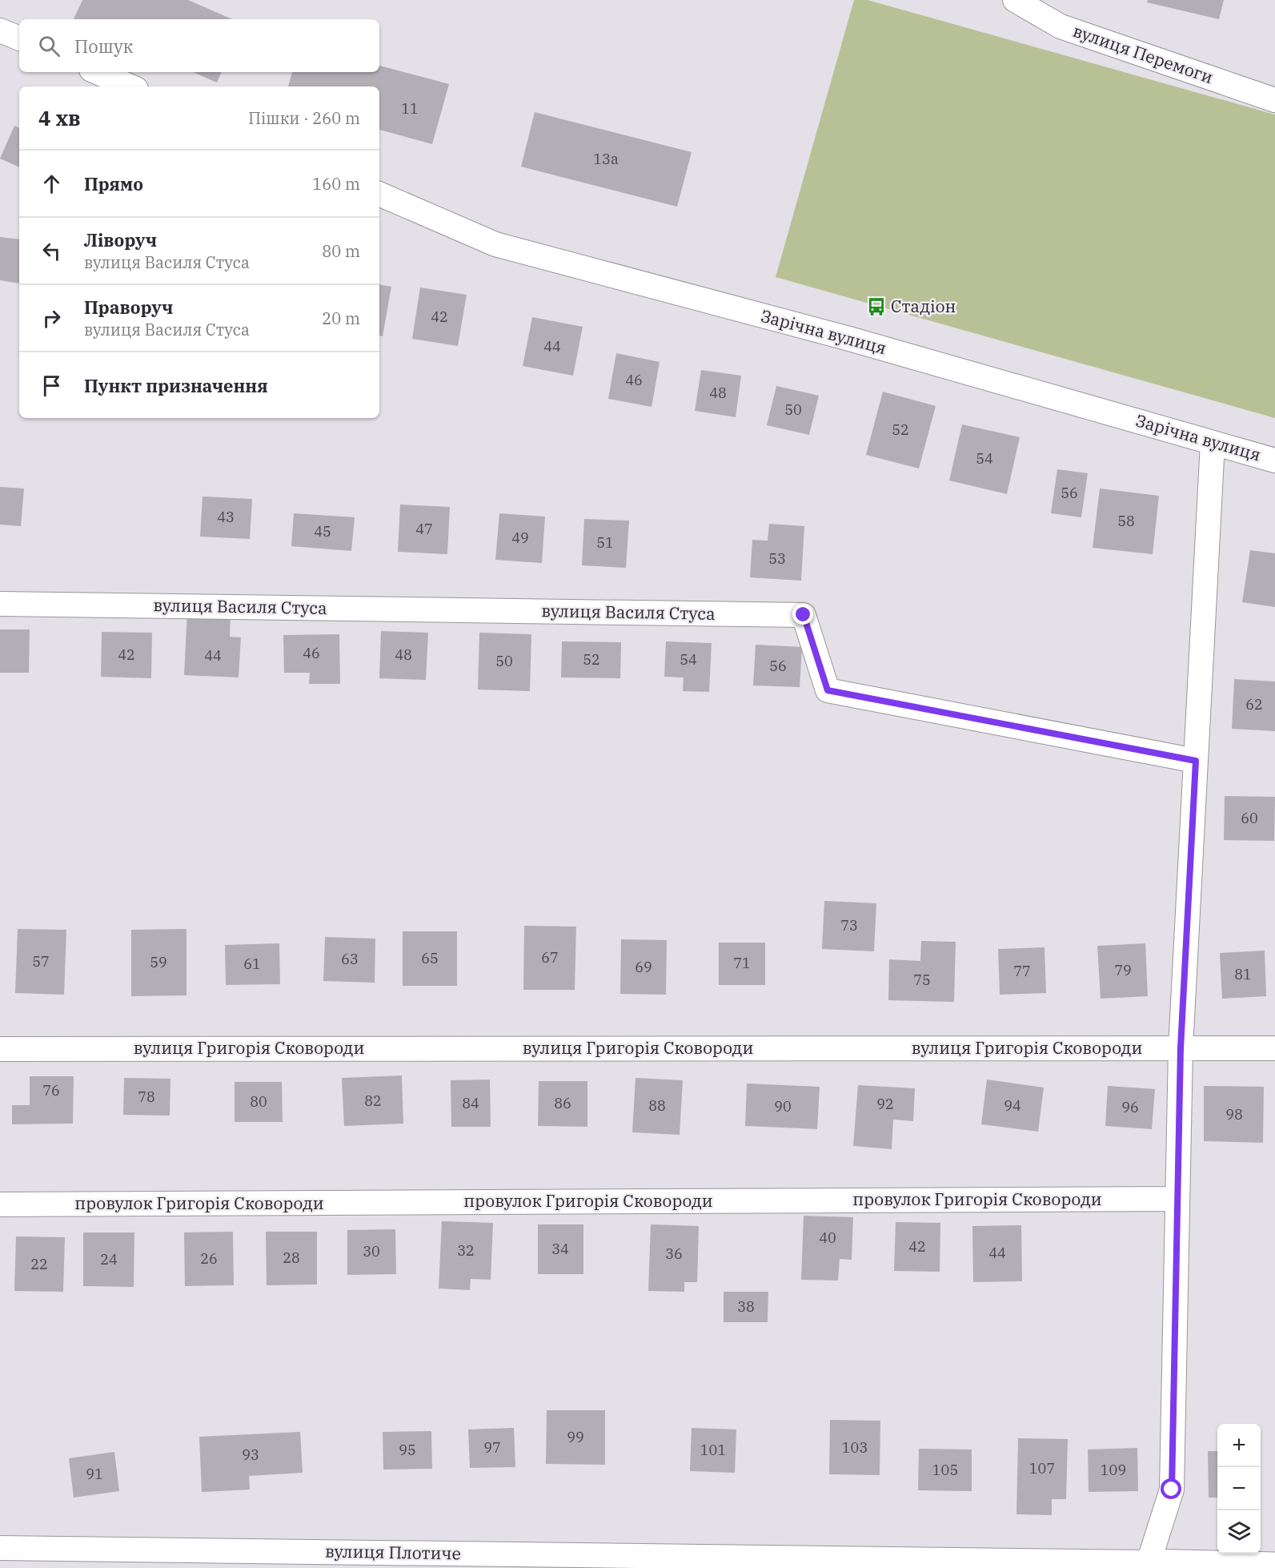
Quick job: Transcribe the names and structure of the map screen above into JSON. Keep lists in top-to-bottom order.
{
  "streets": {
    "street": [
      "вулиця Перемоги",
      "Зарічна вулиця",
      "вулиця Василя Стуса",
      "вулиця Григорія Сковороди",
      "провулок Григорія Сковороди",
      "вулиця Плотиче"
    ]
  },
  "places": {
    "bus stop": ["Стадіон"]
  },
  "house_numbers": [
    "11",
    "13а",
    "42",
    "44",
    "46",
    "48",
    "50",
    "52",
    "54",
    "56",
    "43",
    "58",
    "47",
    "45",
    "49",
    "51",
    "53",
    "46",
    "42",
    "48",
    "44",
    "52",
    "54",
    "50",
    "56",
    "62",
    "60",
    "73",
    "67",
    "65",
    "63",
    "57",
    "59",
    "71",
    "61",
    "69",
    "79",
    "77",
    "81",
    "75",
    "76",
    "78",
    "82",
    "80",
    "84",
    "86",
    "92",
    "88",
    "94",
    "90",
    "96",
    "98",
    "40",
    "42",
    "34",
    "32",
    "30",
    "44",
    "36",
    "28",
    "26",
    "24",
    "22",
    "38",
    "99",
    "97",
    "103",
    "95",
    "101",
    "93",
    "107",
    "105",
    "109",
    "91"
  ],
  "page": {
    "search": "Пошук",
    "heading": ["4 хв", "Пішки · 260 m"],
    "list": [
      ["Прямо", "160 m"],
      ["Ліворуч", "вулиця Василя Стуса", "80 m"],
      ["Праворуч", "вулиця Василя Стуса", "20 m"],
      "Пункт призначення"
    ],
    "map_buttons": ["+", "−"]
  }
}
